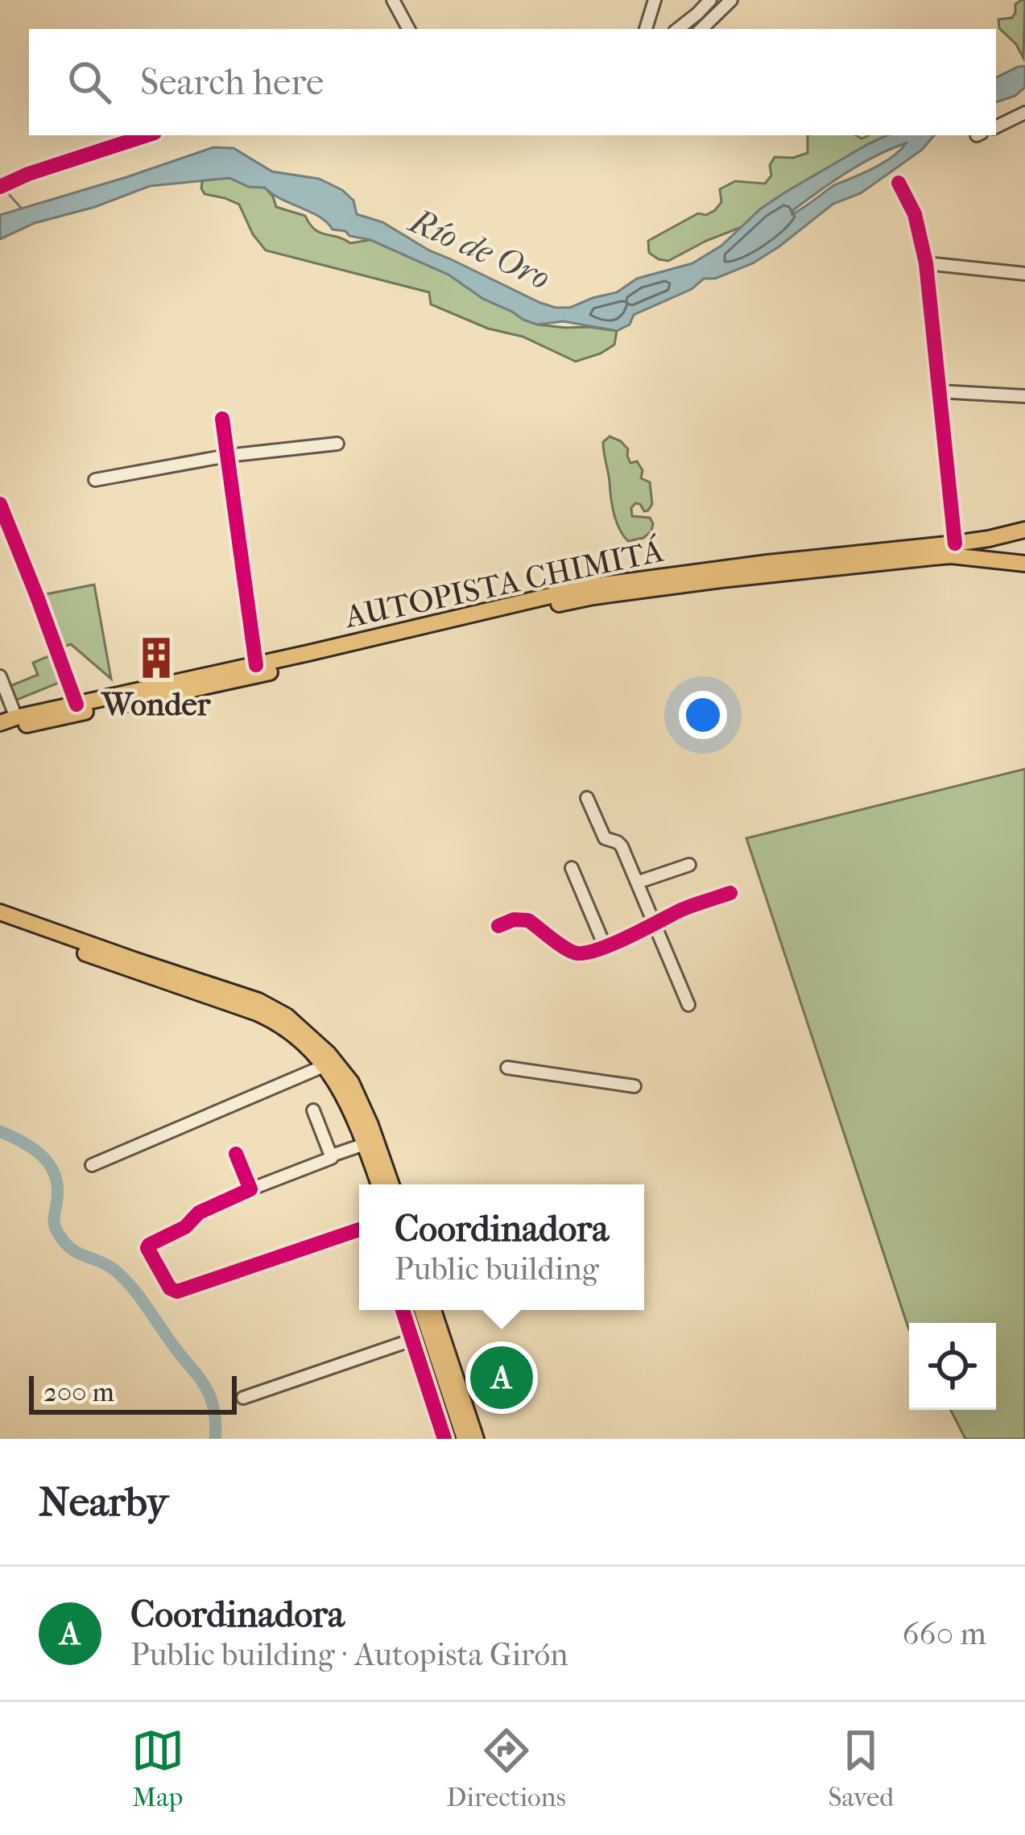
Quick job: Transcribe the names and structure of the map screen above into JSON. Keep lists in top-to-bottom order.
{
  "streets": {
    "highway": ["AUTOPISTA CHIMITÁ"]
  },
  "water": ["Río de Oro"],
  "places": {
    "building": ["Wonder"]
  },
  "scale_bar": "200 m",
  "page": {
    "search": "Search here",
    "popup": ["Coordinadora", "Public building"],
    "pins": "A",
    "scale": "200 m",
    "heading": "Nearby",
    "list": [
      {
        "mark": "A",
        "name": "Coordinadora",
        "note": "Public building · Autopista Girón",
        "value": "660 m"
      }
    ],
    "nav": ["Map", "Directions", "Saved"]
  }
}
